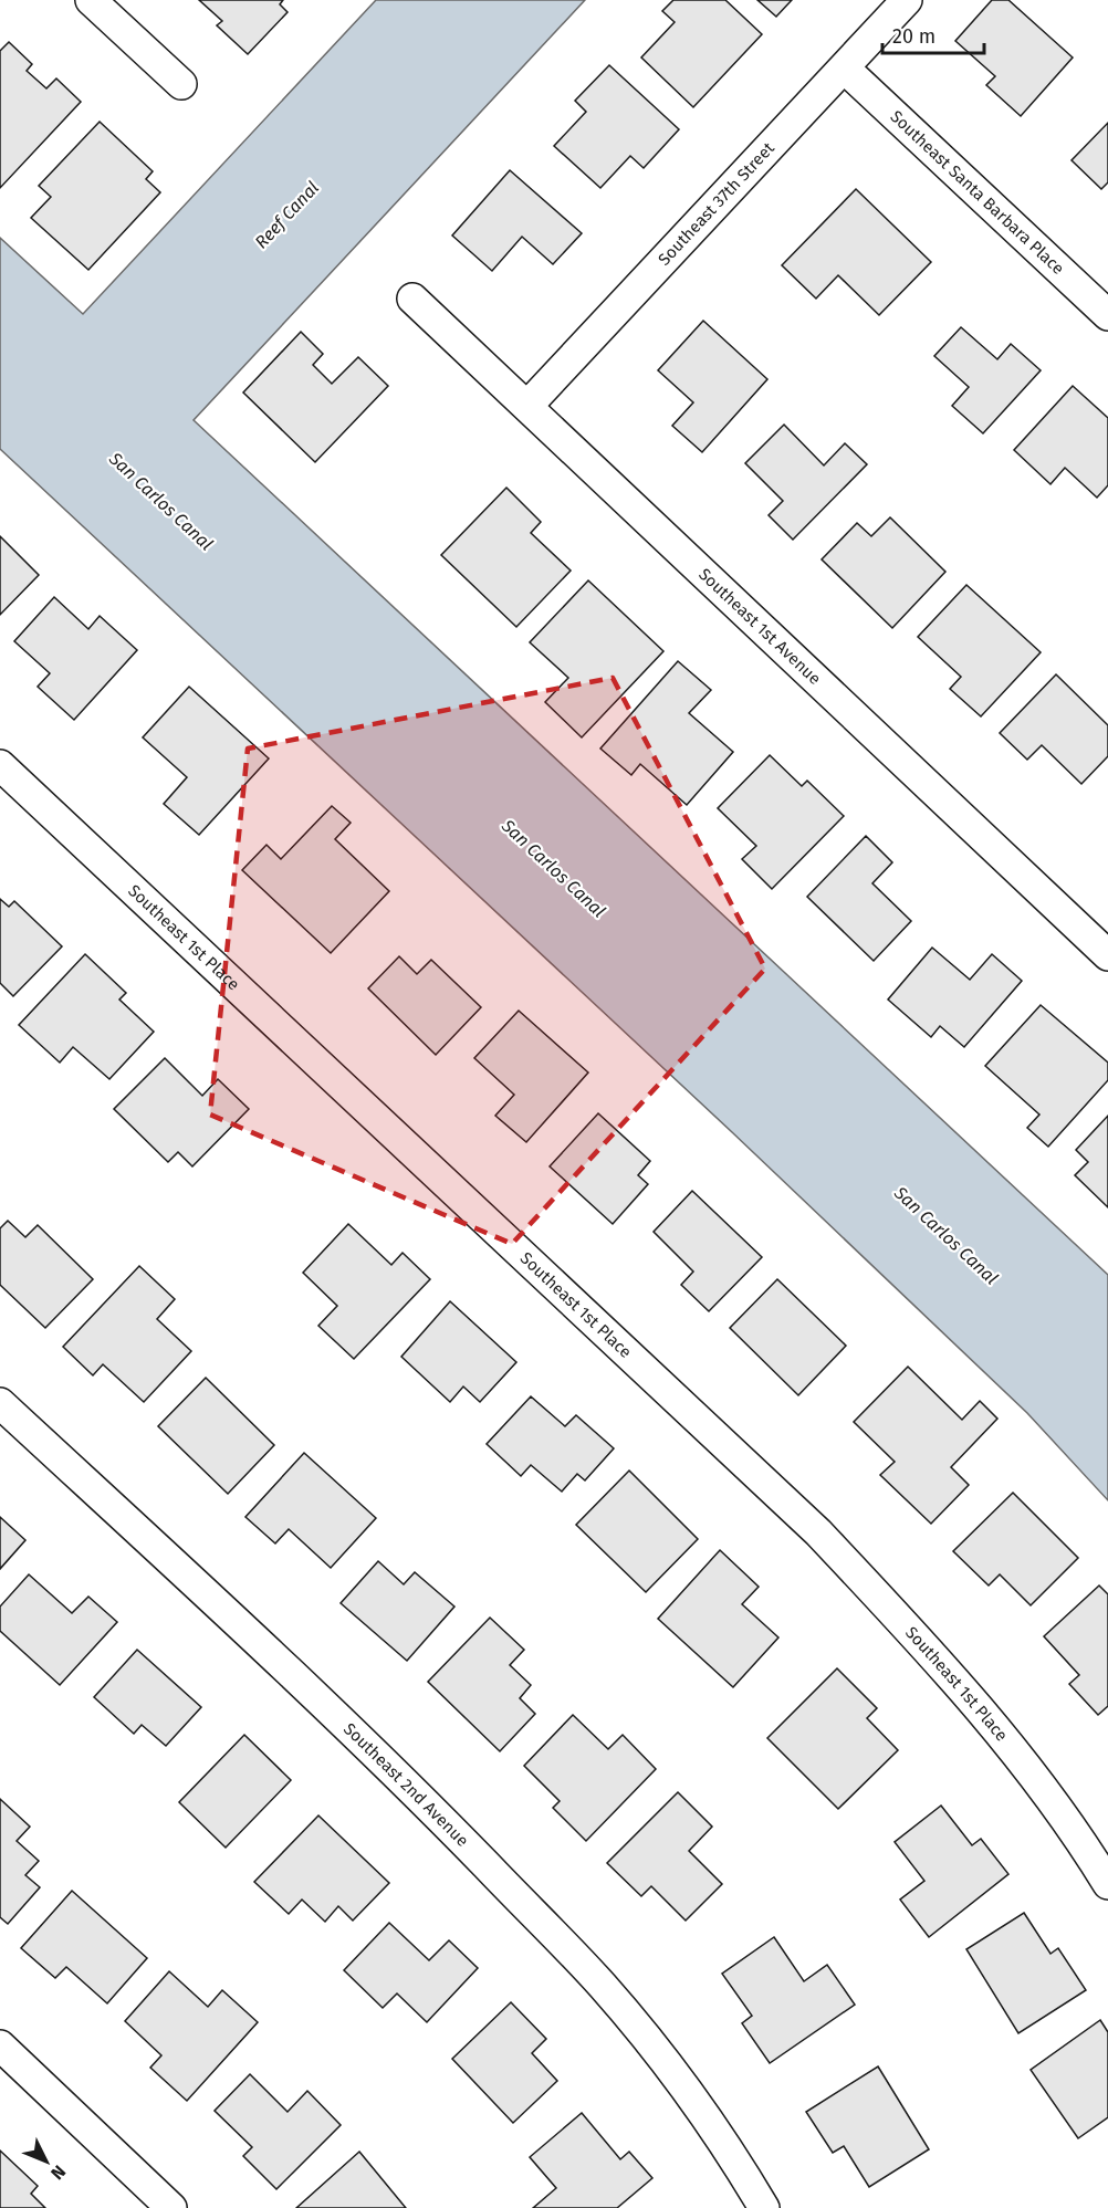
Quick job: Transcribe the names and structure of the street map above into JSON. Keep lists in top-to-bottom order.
{
  "streets": {
    "street": [
      "Southeast Santa Barbara Place",
      "Southeast 37th Street",
      "Southeast 1st Avenue",
      "Southeast 1st Place",
      "Southeast 2nd Avenue"
    ]
  },
  "crossings": [
    ["Southeast Santa Barbara Place", "Southeast 37th Street"],
    ["Southeast 37th Street", "Southeast 1st Avenue"]
  ],
  "water": ["Reef Canal", "San Carlos Canal"],
  "scale_bar": "20 m",
  "north": "bottom right"
}
